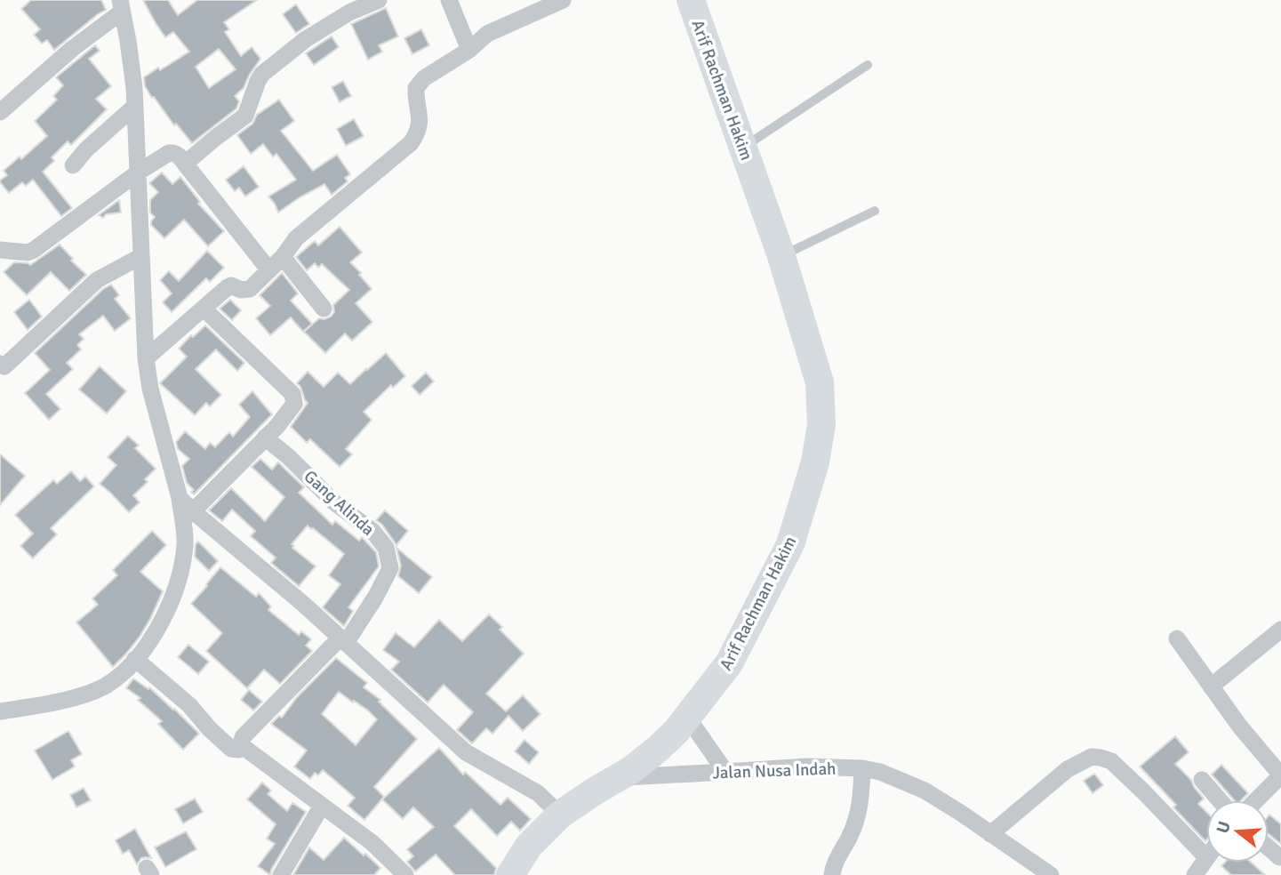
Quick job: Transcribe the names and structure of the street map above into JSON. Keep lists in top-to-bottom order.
{
  "streets": {
    "main road": ["Arif Rachman Hakim"],
    "street": ["Gang Alinda", "Jalan Nusa Indah"]
  },
  "crossings": [
    ["Arif Rachman Hakim", "Jalan Nusa Indah"]
  ],
  "north": "left"
}
